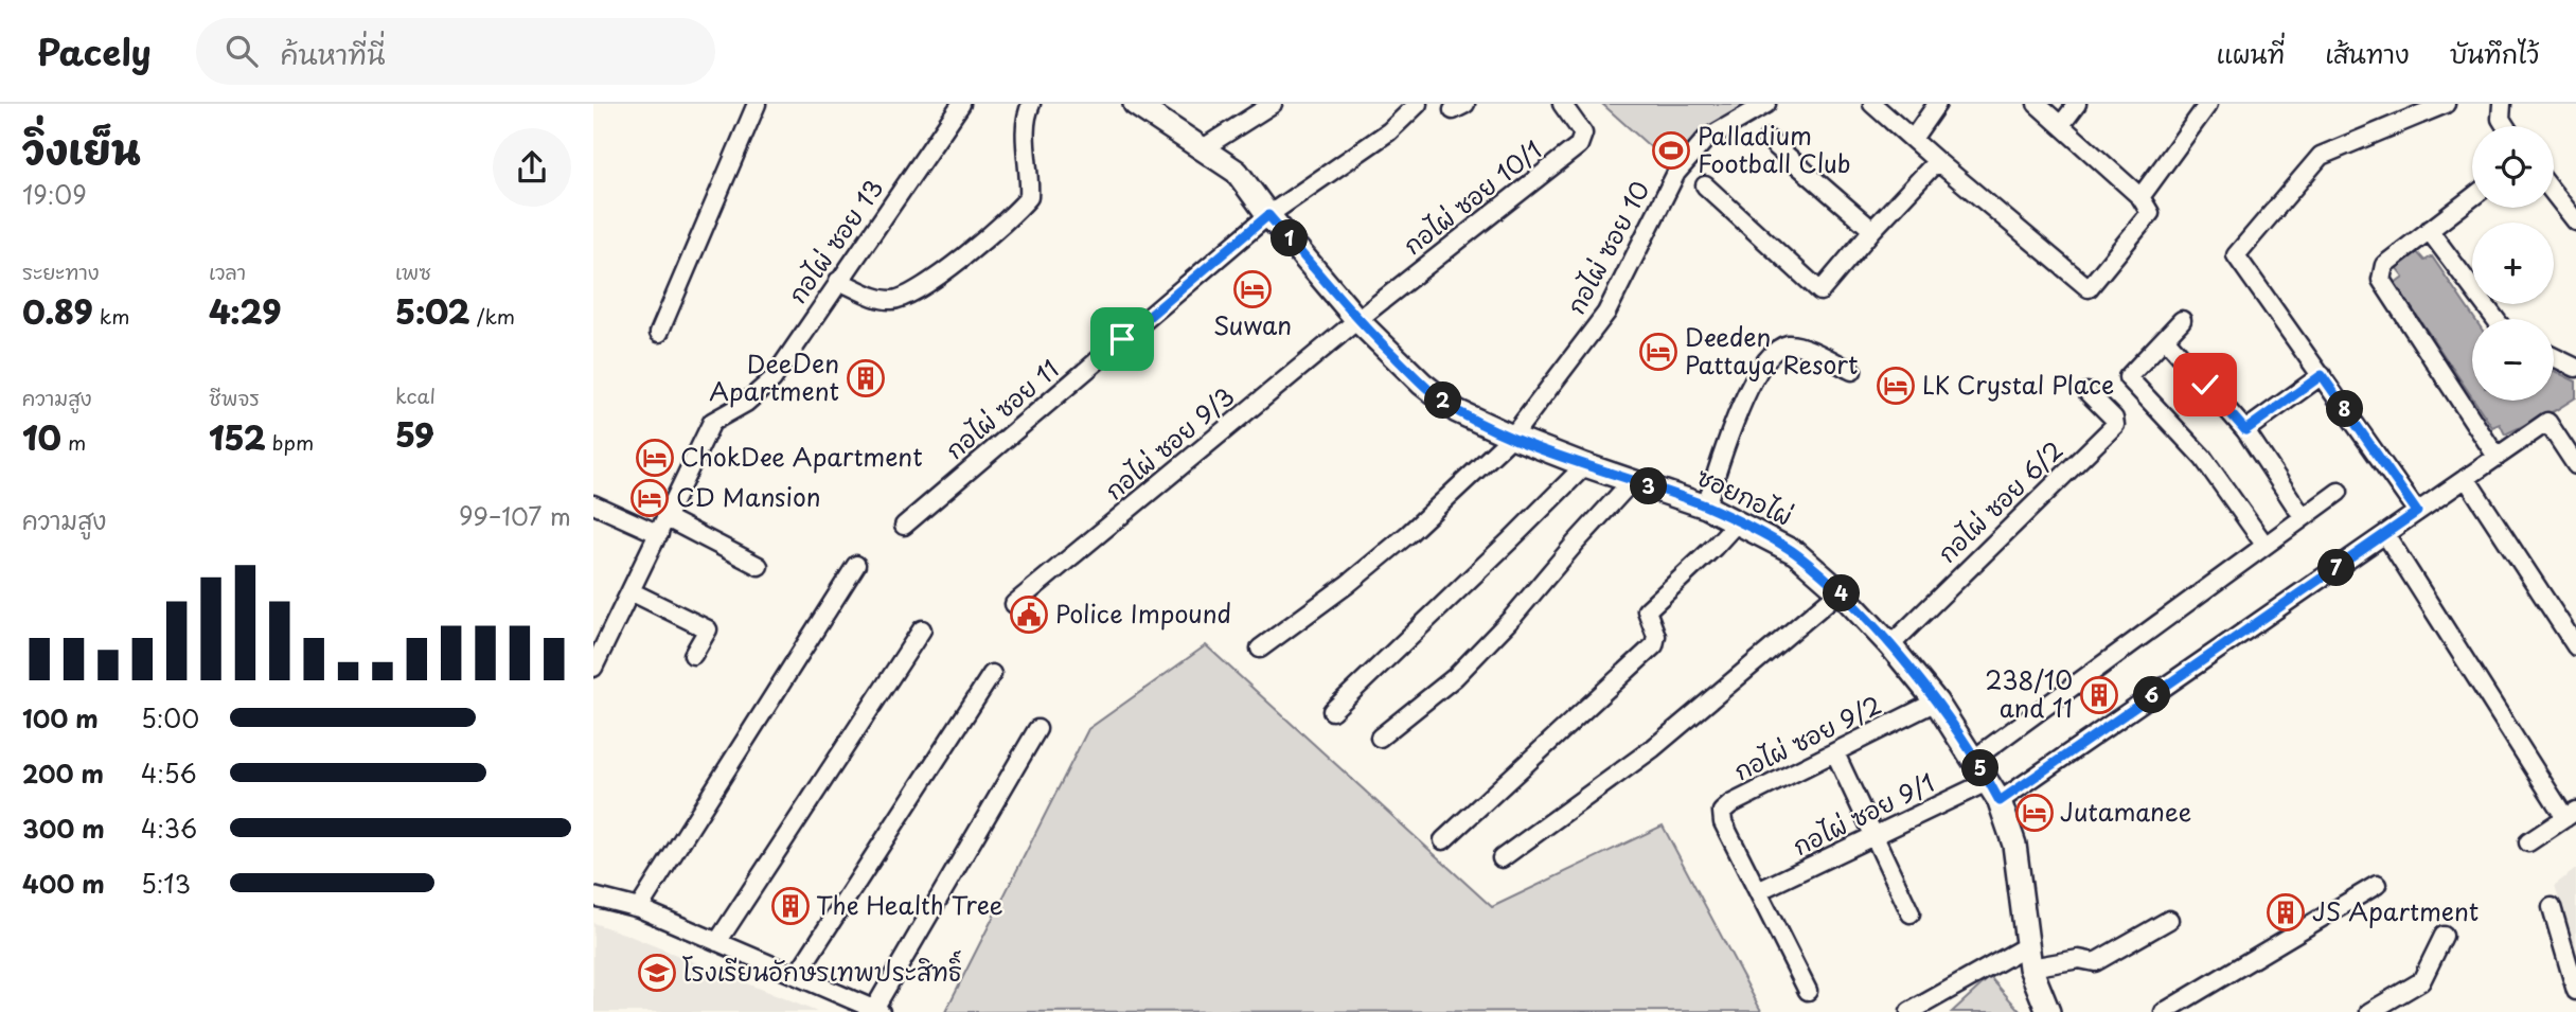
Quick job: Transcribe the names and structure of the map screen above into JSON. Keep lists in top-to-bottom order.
{
  "streets": {
    "street": [
      "กอไผ่ ซอย 10/1",
      "กอไผ่ ซอย 13",
      "กอไผ่ ซอย 10",
      "กอไผ่ ซอย 11",
      "กอไผ่ ซอย 9/3",
      "ซอยกอไผ่",
      "กอไผ่ ซอย 6/2",
      "กอไผ่ ซอย 9/2",
      "กอไผ่ ซอย 9/1"
    ]
  },
  "crossings": [
    ["กอไผ่ ซอย 10/1", "กอไผ่ ซอย 9/3"],
    ["กอไผ่ ซอย 10/1", "ซอยกอไผ่"],
    ["กอไผ่ ซอย 10", "ซอยกอไผ่"],
    ["กอไผ่ ซอย 11", "ซอยกอไผ่"],
    ["กอไผ่ ซอย 9/3", "ซอยกอไผ่"],
    ["ซอยกอไผ่", "กอไผ่ ซอย 6/2"],
    ["ซอยกอไผ่", "กอไผ่ ซอย 9/2"],
    ["ซอยกอไผ่", "กอไผ่ ซอย 9/1"],
    ["กอไผ่ ซอย 9/2", "กอไผ่ ซอย 9/1"]
  ],
  "places": {
    "sports": ["Palladium Football Club"],
    "hotel": [
      "Suwan",
      "Deeden Pattaya Resort",
      "LK Crystal Place",
      "ChokDee Apartment",
      "CD Mansion",
      "Jutamanee"
    ],
    "building": [
      "DeeDen Apartment",
      "238/10 and 11",
      "The Health Tree",
      "JS Apartment"
    ],
    "public building": ["Police Impound"],
    "school or university": ["โรงเรียนอักษรเทพประสิทธิ์"]
  },
  "page": {
    "header": "Pacely",
    "search": "ค้นหาที่นี่",
    "nav": ["แผนที่", "เส้นทาง", "บันทึกไว้"],
    "heading": ["วิ่งเย็น", "19:09"],
    "map_buttons": ["+", "−"],
    "pins": [
      "1",
      "2",
      "8",
      "3",
      "7",
      "4",
      "6",
      "5"
    ],
    "stats": [
      ["ระยะทาง", "0.89 km"],
      ["เวลา", "4:29"],
      ["เพซ", "5:02 /km"],
      ["ความสูง", "10 m"],
      ["ชีพจร", "152 bpm"],
      ["kcal", "59"]
    ],
    "chart": ["ความสูง", "99–107 m"],
    "list": [
      {
        "name": "100 m",
        "note": "5:00"
      },
      {
        "name": "200 m",
        "note": "4:56"
      },
      {
        "name": "300 m",
        "note": "4:36"
      },
      {
        "name": "400 m",
        "note": "5:13"
      }
    ]
  }
}
